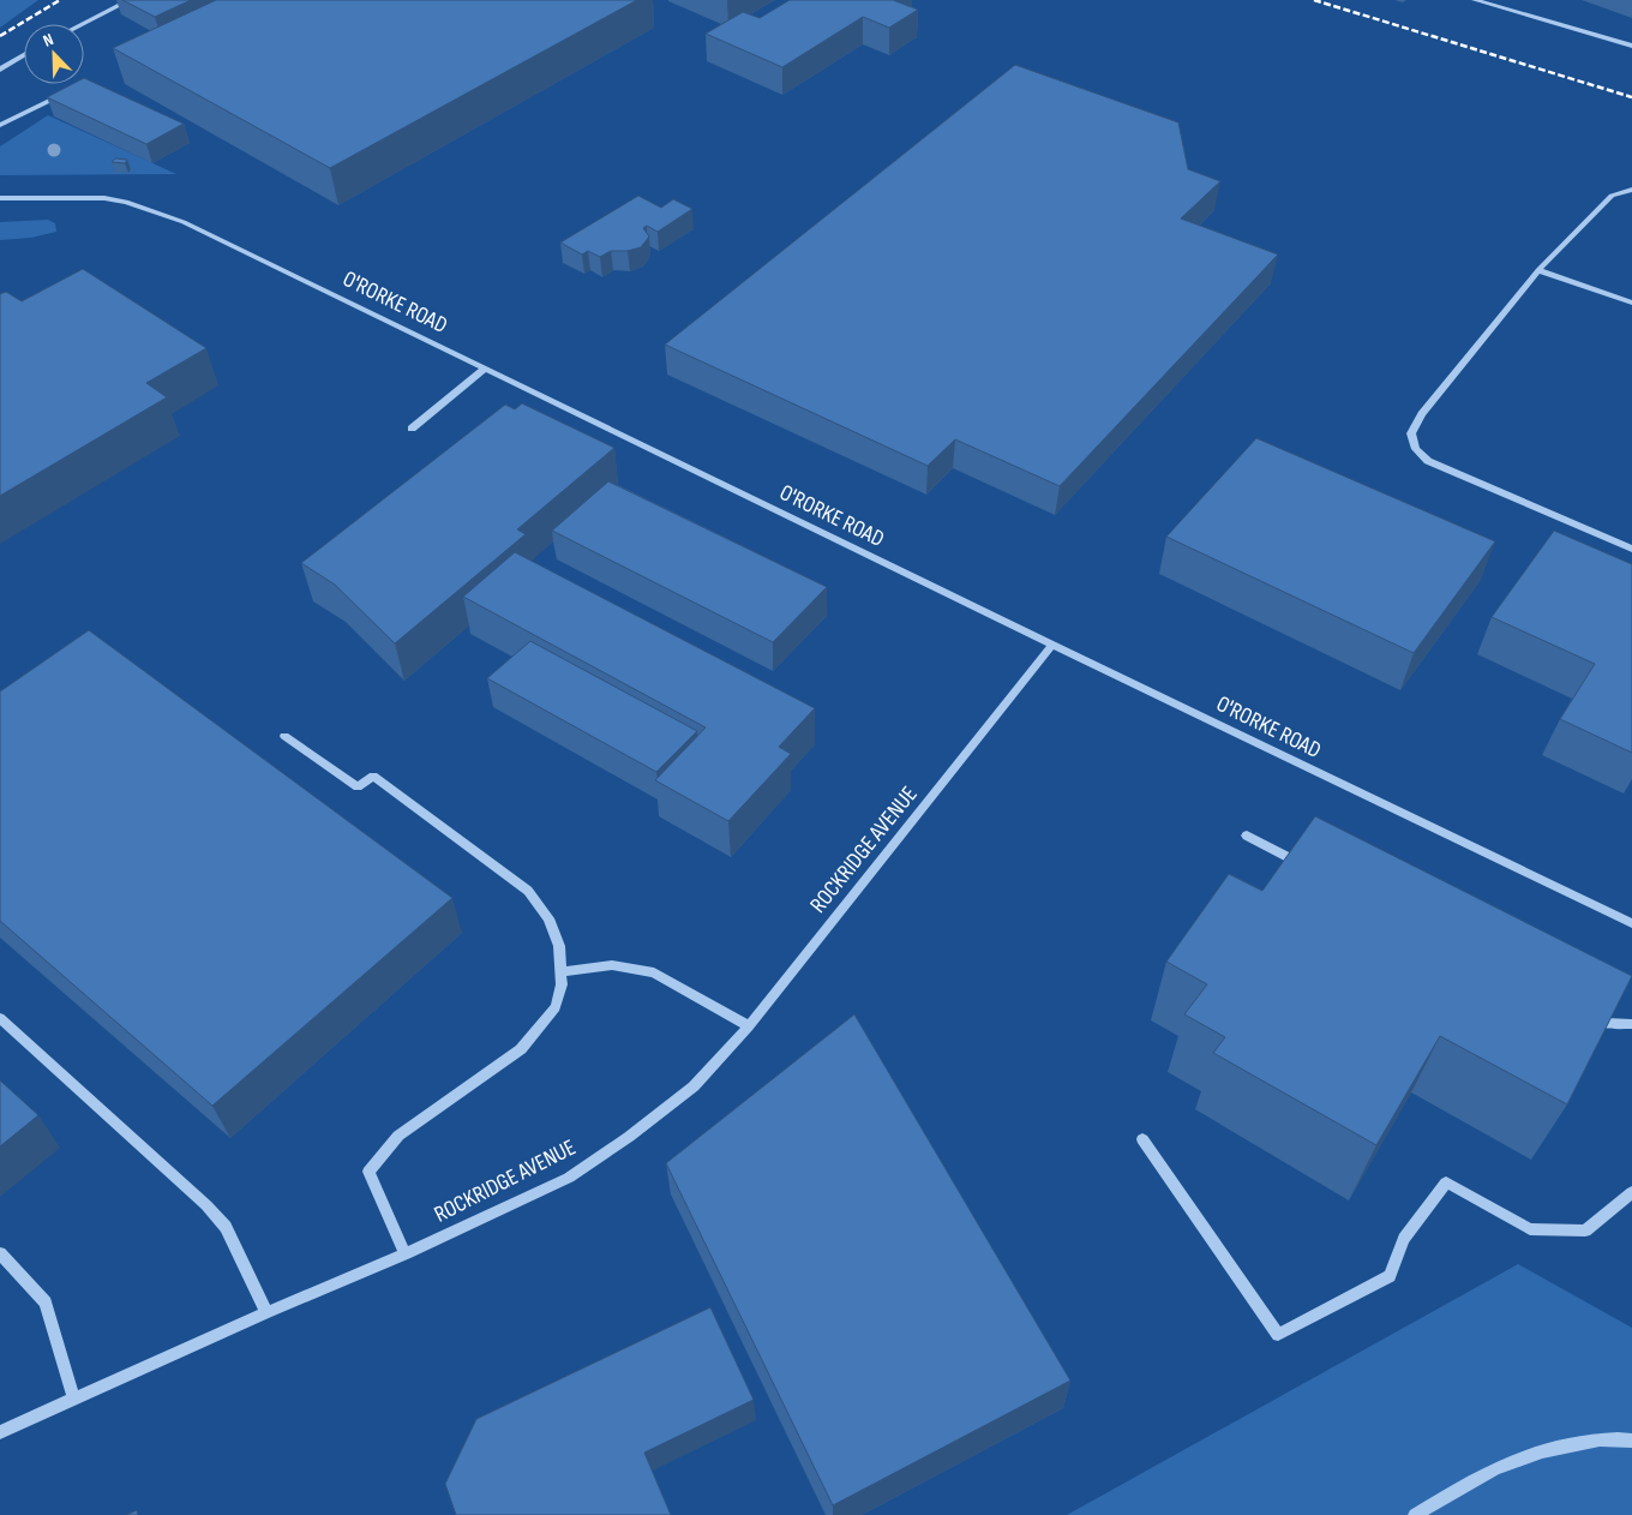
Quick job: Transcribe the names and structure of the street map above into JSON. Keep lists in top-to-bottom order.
{
  "streets": {
    "street": ["O'RORKE ROAD", "ROCKRIDGE AVENUE"]
  },
  "crossings": [
    ["O'RORKE ROAD", "ROCKRIDGE AVENUE"]
  ],
  "north": "top left"
}
